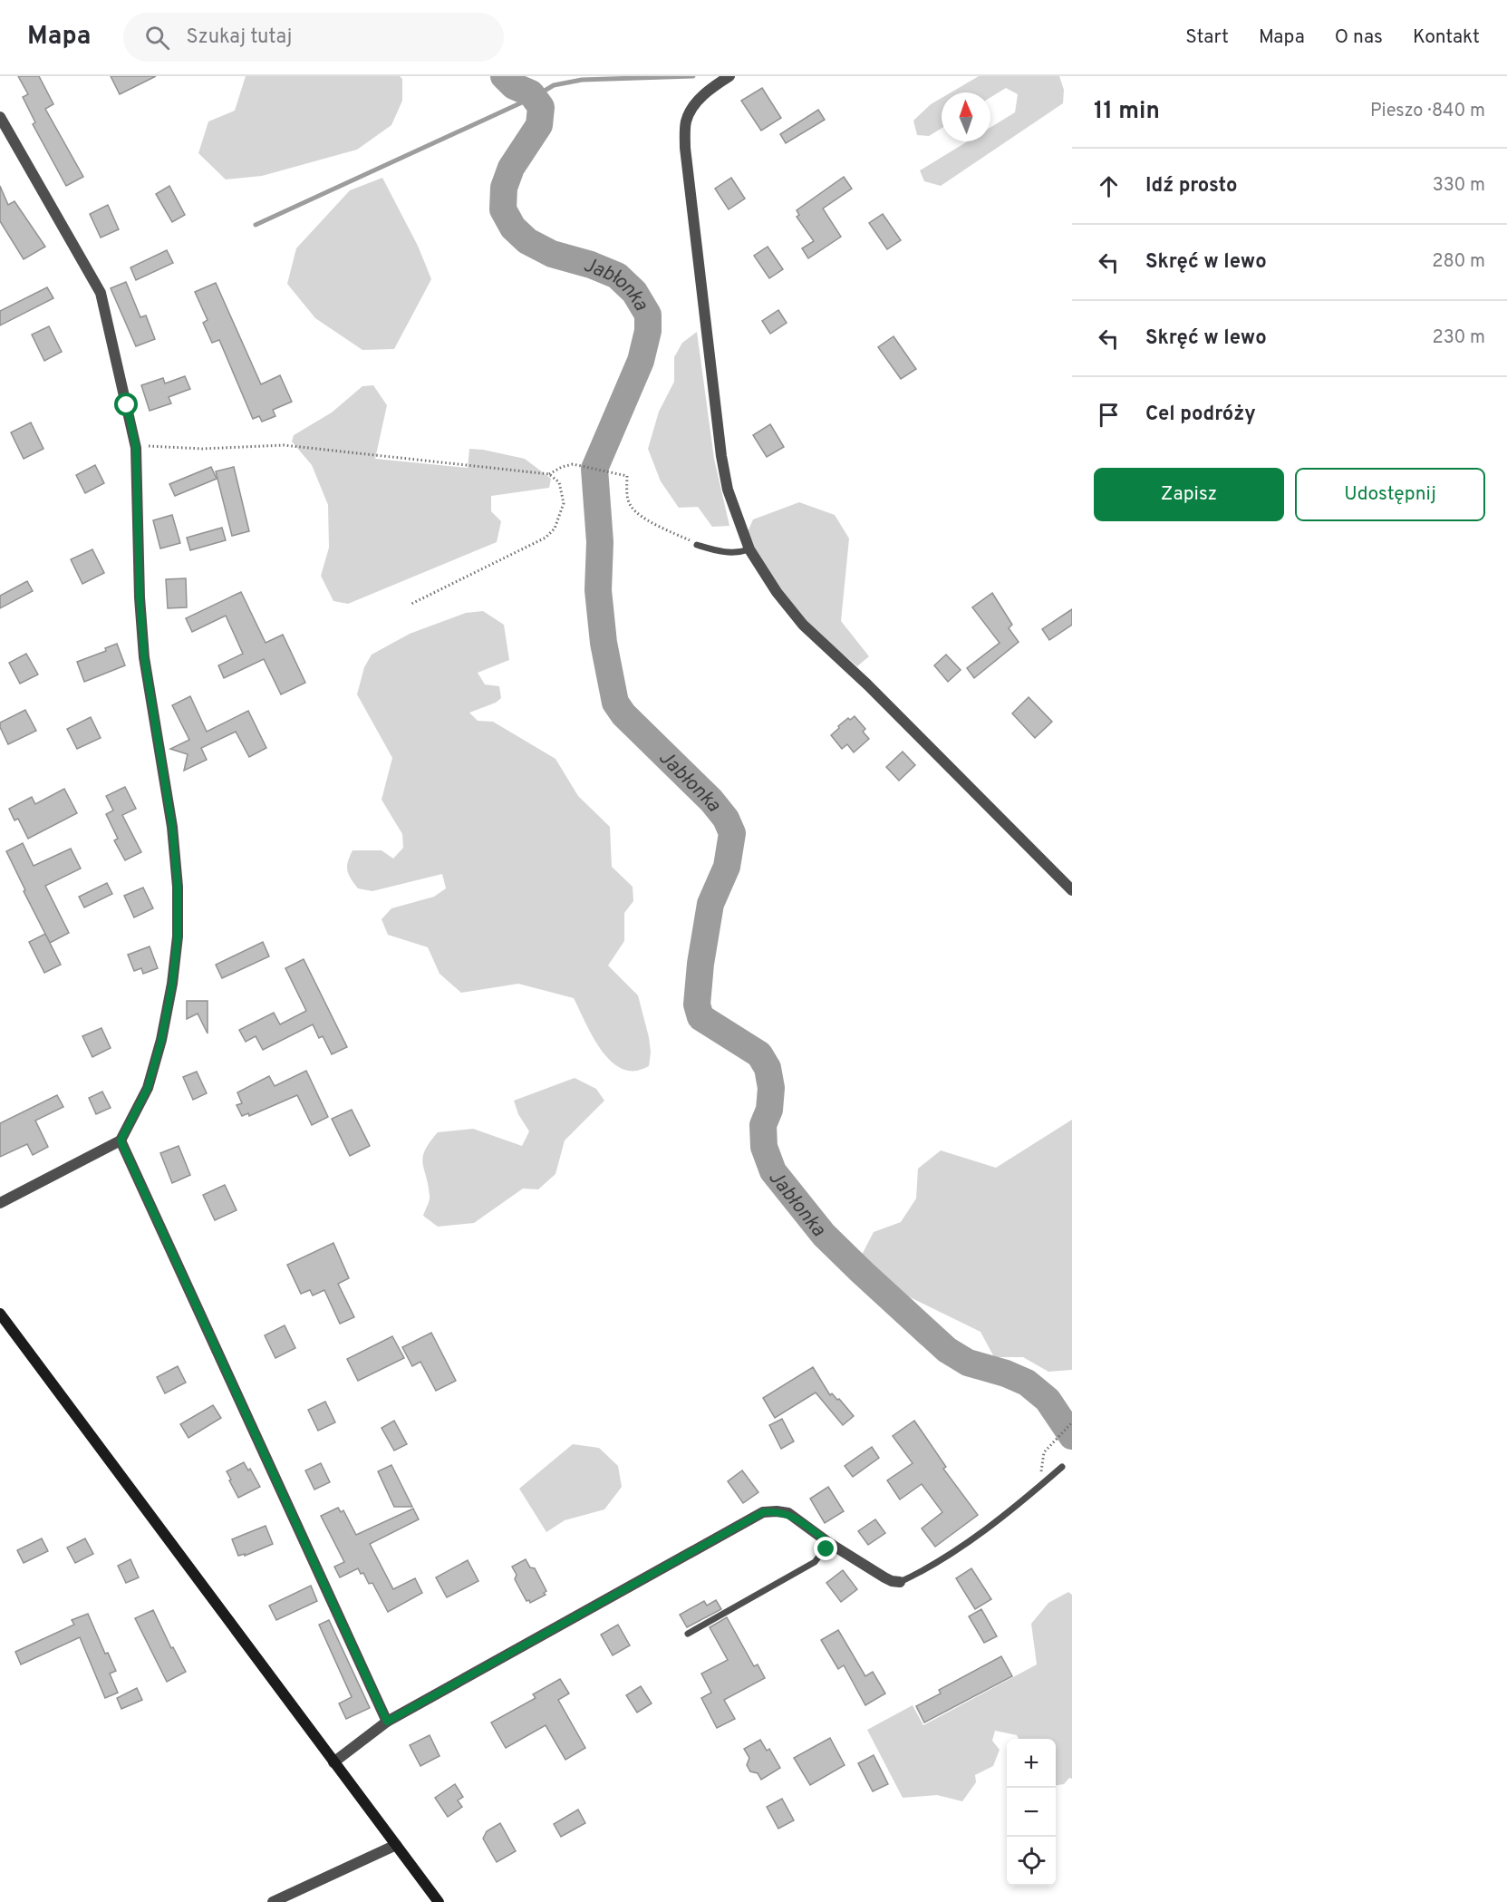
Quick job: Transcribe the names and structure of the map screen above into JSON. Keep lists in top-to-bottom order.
{
  "water": ["Jabłonka"],
  "north": "top",
  "page": {
    "header": "Mapa",
    "search": "Szukaj tutaj",
    "nav": [
      "Start",
      "Mapa",
      "O nas",
      "Kontakt"
    ],
    "heading": ["11 min", "Pieszo · 840 m"],
    "list": [
      ["Idź prosto", "330 m"],
      ["Skręć w lewo", "280 m"],
      ["Skręć w lewo", "230 m"],
      "Cel podróży"
    ],
    "buttons": ["Zapisz", "Udostępnij"],
    "map_buttons": ["+", "−"]
  }
}
